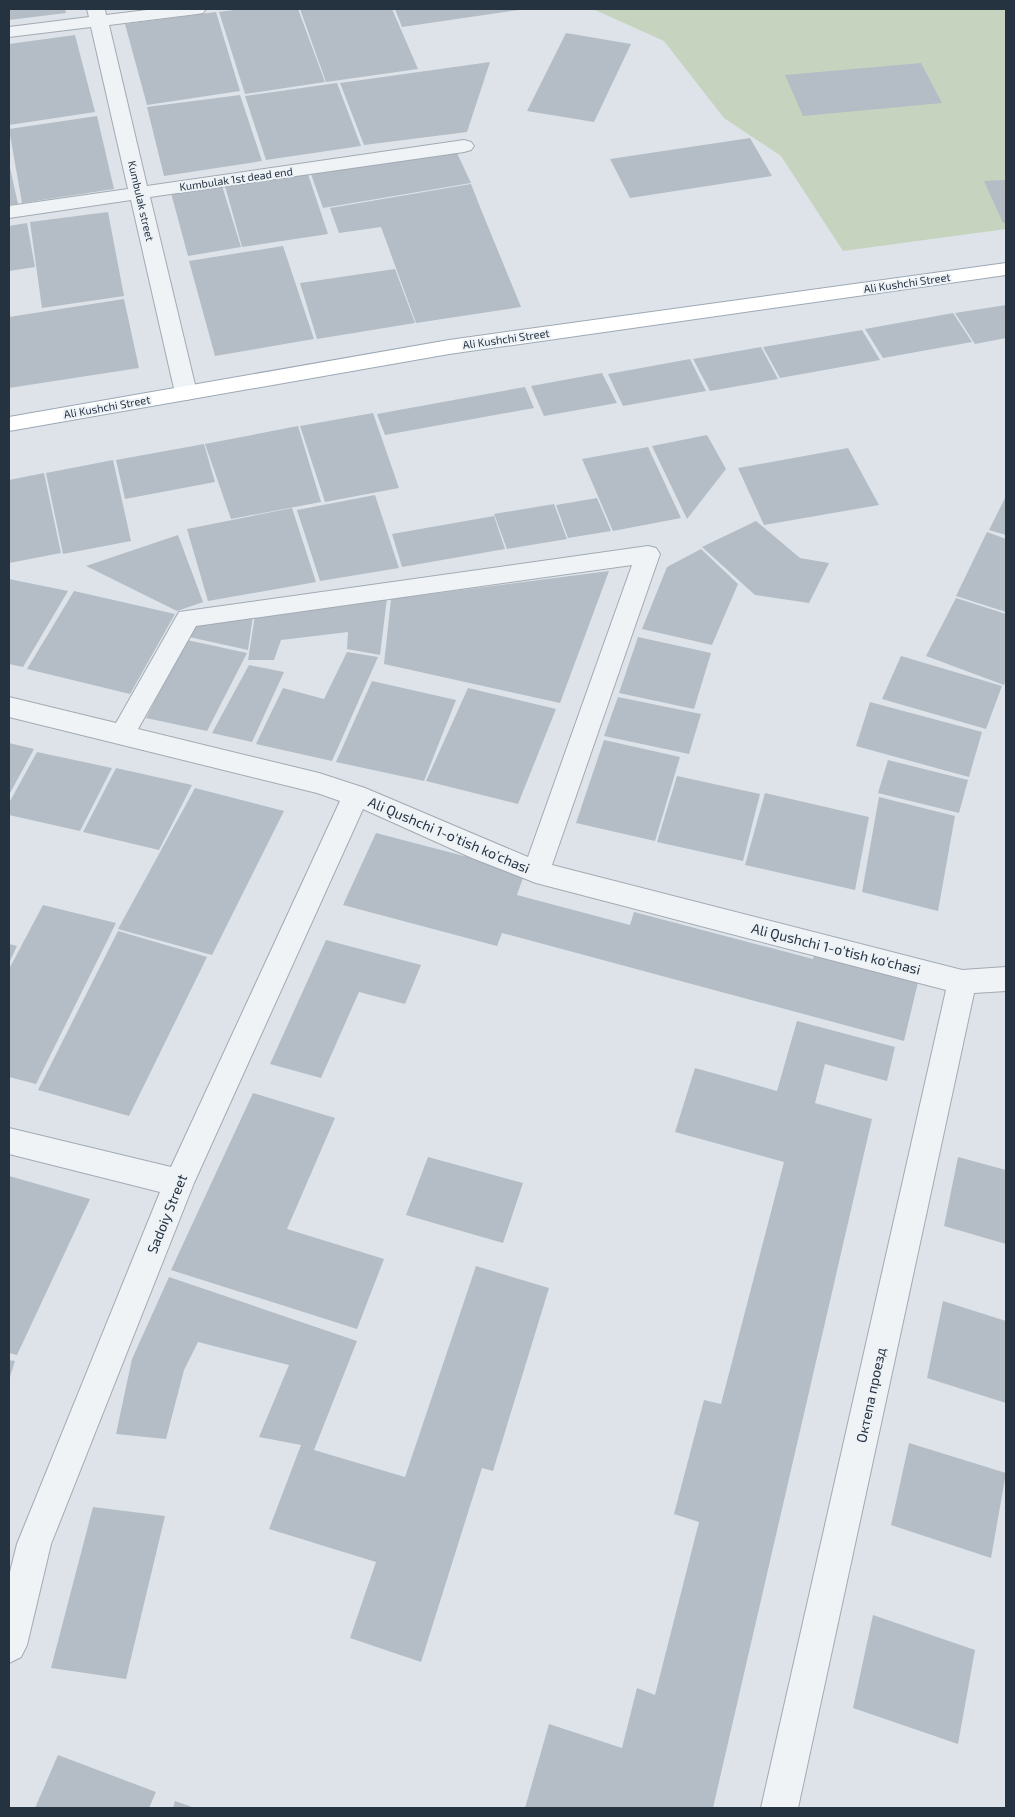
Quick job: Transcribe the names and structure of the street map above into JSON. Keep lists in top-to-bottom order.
{
  "streets": {
    "main road": ["Ali Kushchi Street"],
    "street": [
      "Kumbulak 1st dead end",
      "Kumbulak street",
      "Ali Qushchi 1-o'tish ko'chasi",
      "Sadoiy Street",
      "Октепа проезд"
    ]
  },
  "crossings": [
    ["Kumbulak 1st dead end", "Kumbulak street"],
    ["Kumbulak street", "Ali Kushchi Street"],
    ["Ali Qushchi 1-o'tish ko'chasi", "Sadoiy Street"],
    ["Ali Qushchi 1-o'tish ko'chasi", "Октепа проезд"]
  ]
}
